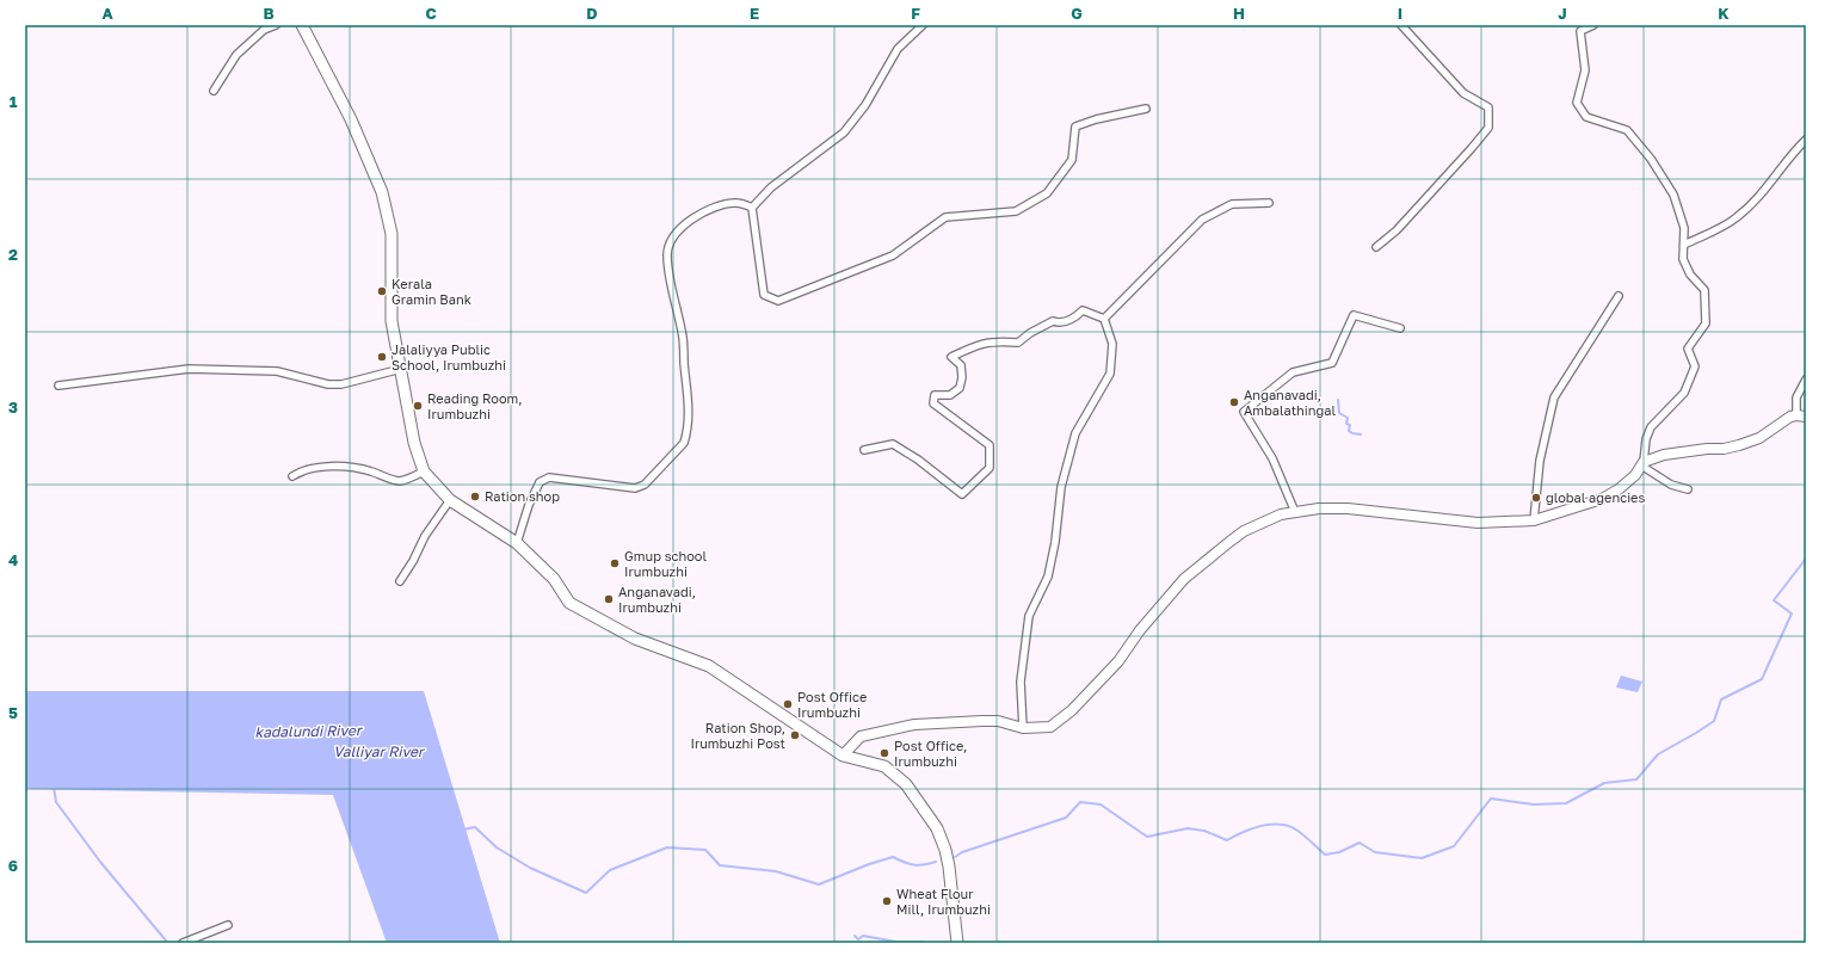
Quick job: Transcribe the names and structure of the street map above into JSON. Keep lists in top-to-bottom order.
{
  "water": ["kadalundi River", "Valliyar River"],
  "places": [
    "Kerala Gramin Bank",
    "Jalaliyya Public School, Irumbuzhi",
    "Anganavadi, Ambalathingal",
    "Reading Room, Irumbuzhi",
    "Ration shop",
    "global agencies",
    "Gmup school Irumbuzhi",
    "Anganavadi, Irumbuzhi",
    "Post Office Irumbuzhi",
    "Ration Shop, Irumbuzhi Post",
    "Post Office, Irumbuzhi",
    "Wheat Flour Mill, Irumbuzhi"
  ],
  "grid": {
    "columns": [
      "A",
      "B",
      "C",
      "D",
      "E",
      "F",
      "G",
      "H",
      "I",
      "J",
      "K"
    ],
    "rows": [
      "1",
      "2",
      "3",
      "4",
      "5",
      "6"
    ]
  }
}
